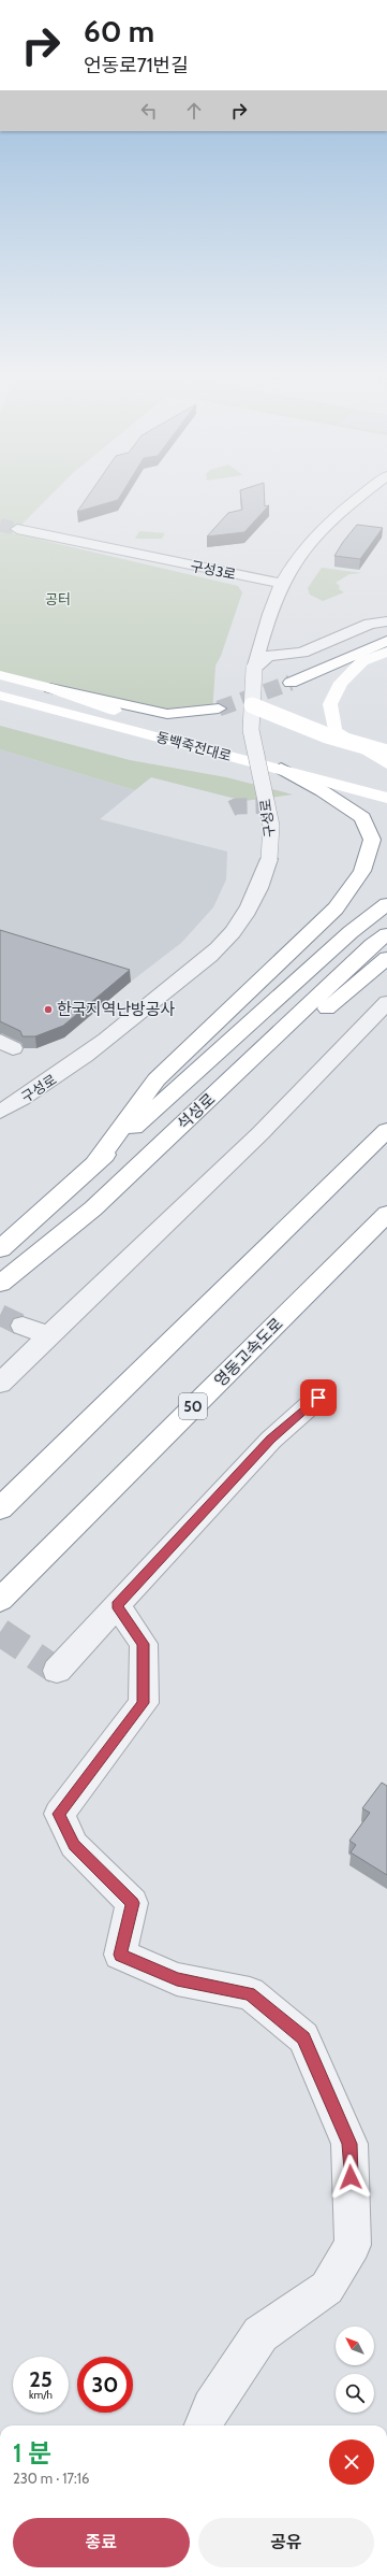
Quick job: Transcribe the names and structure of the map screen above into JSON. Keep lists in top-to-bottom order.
{
  "streets": {
    "main road": [
      "동백죽전대로",
      "석성로",
      "영동고속도로",
      "50"
    ],
    "street": ["구성3로", "구성로"]
  },
  "crossings": [
    ["구성3로", "구성로"]
  ],
  "parks": ["공터"],
  "places": ["한국지역난방공사"],
  "north": "top left",
  "page": {
    "turn": ["60 m", "언동로71번길"],
    "speed": "25 km/h",
    "limit": "30",
    "heading": ["1 분", "230 m · 17:16"],
    "buttons": ["종료", "공유"]
  }
}
